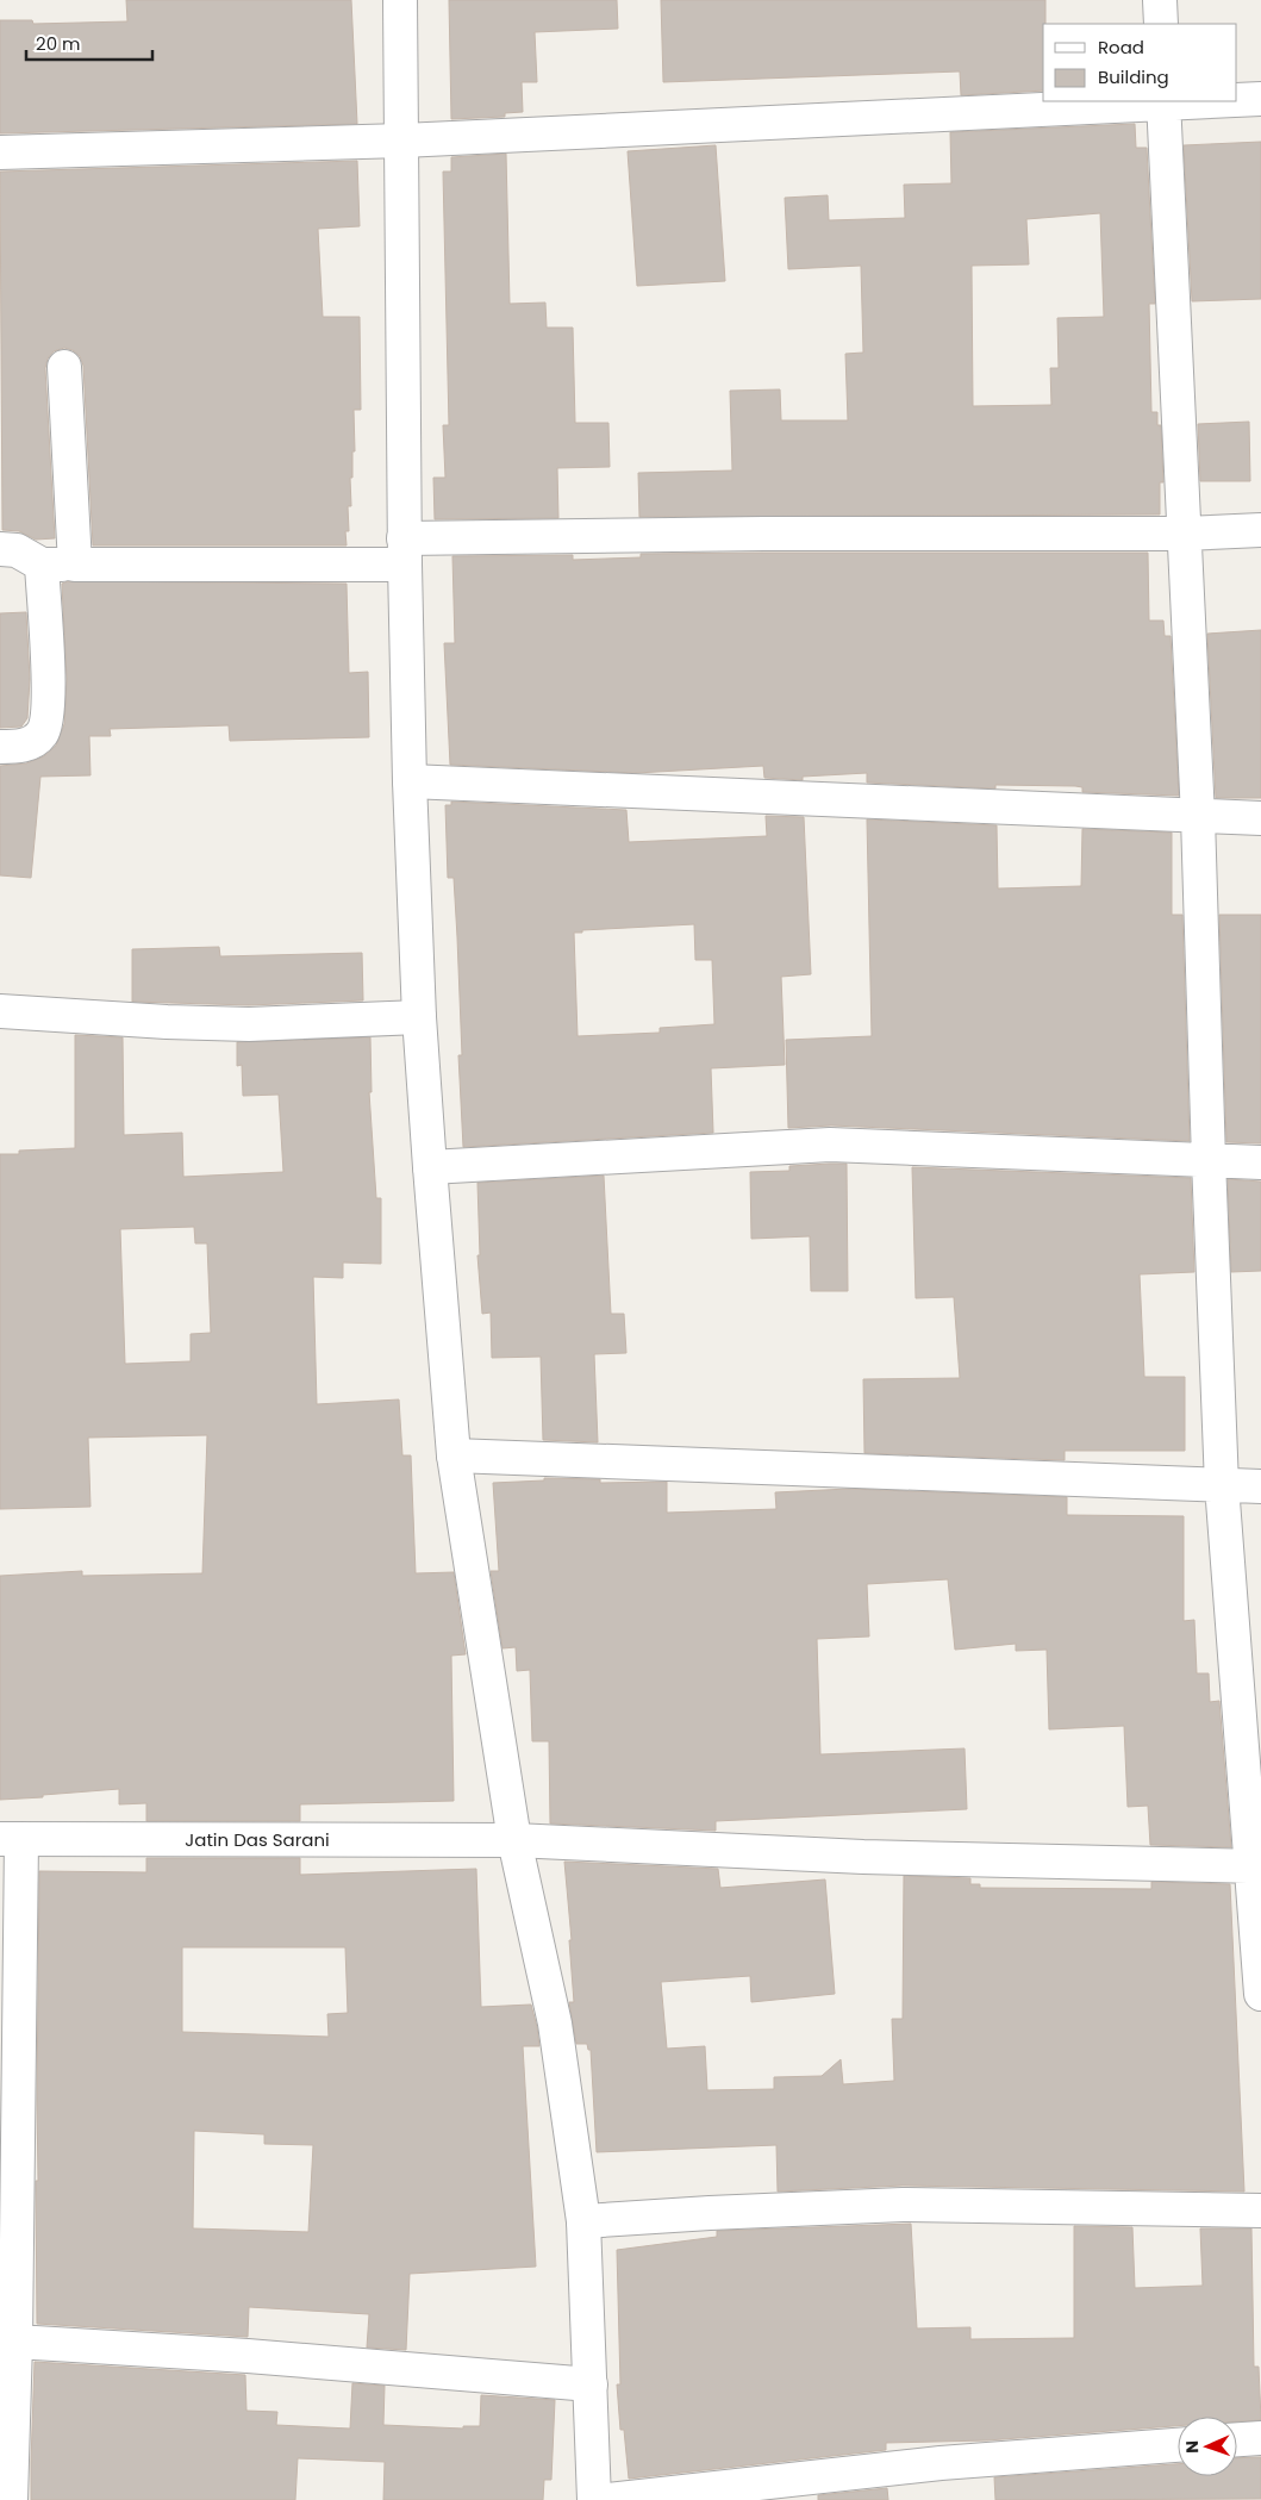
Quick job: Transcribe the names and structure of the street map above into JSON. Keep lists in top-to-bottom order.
{
  "streets": {
    "street": ["Jatin Das Sarani"]
  },
  "legend": ["Road", "Building"],
  "scale_bar": "20 m",
  "north": "left"
}
